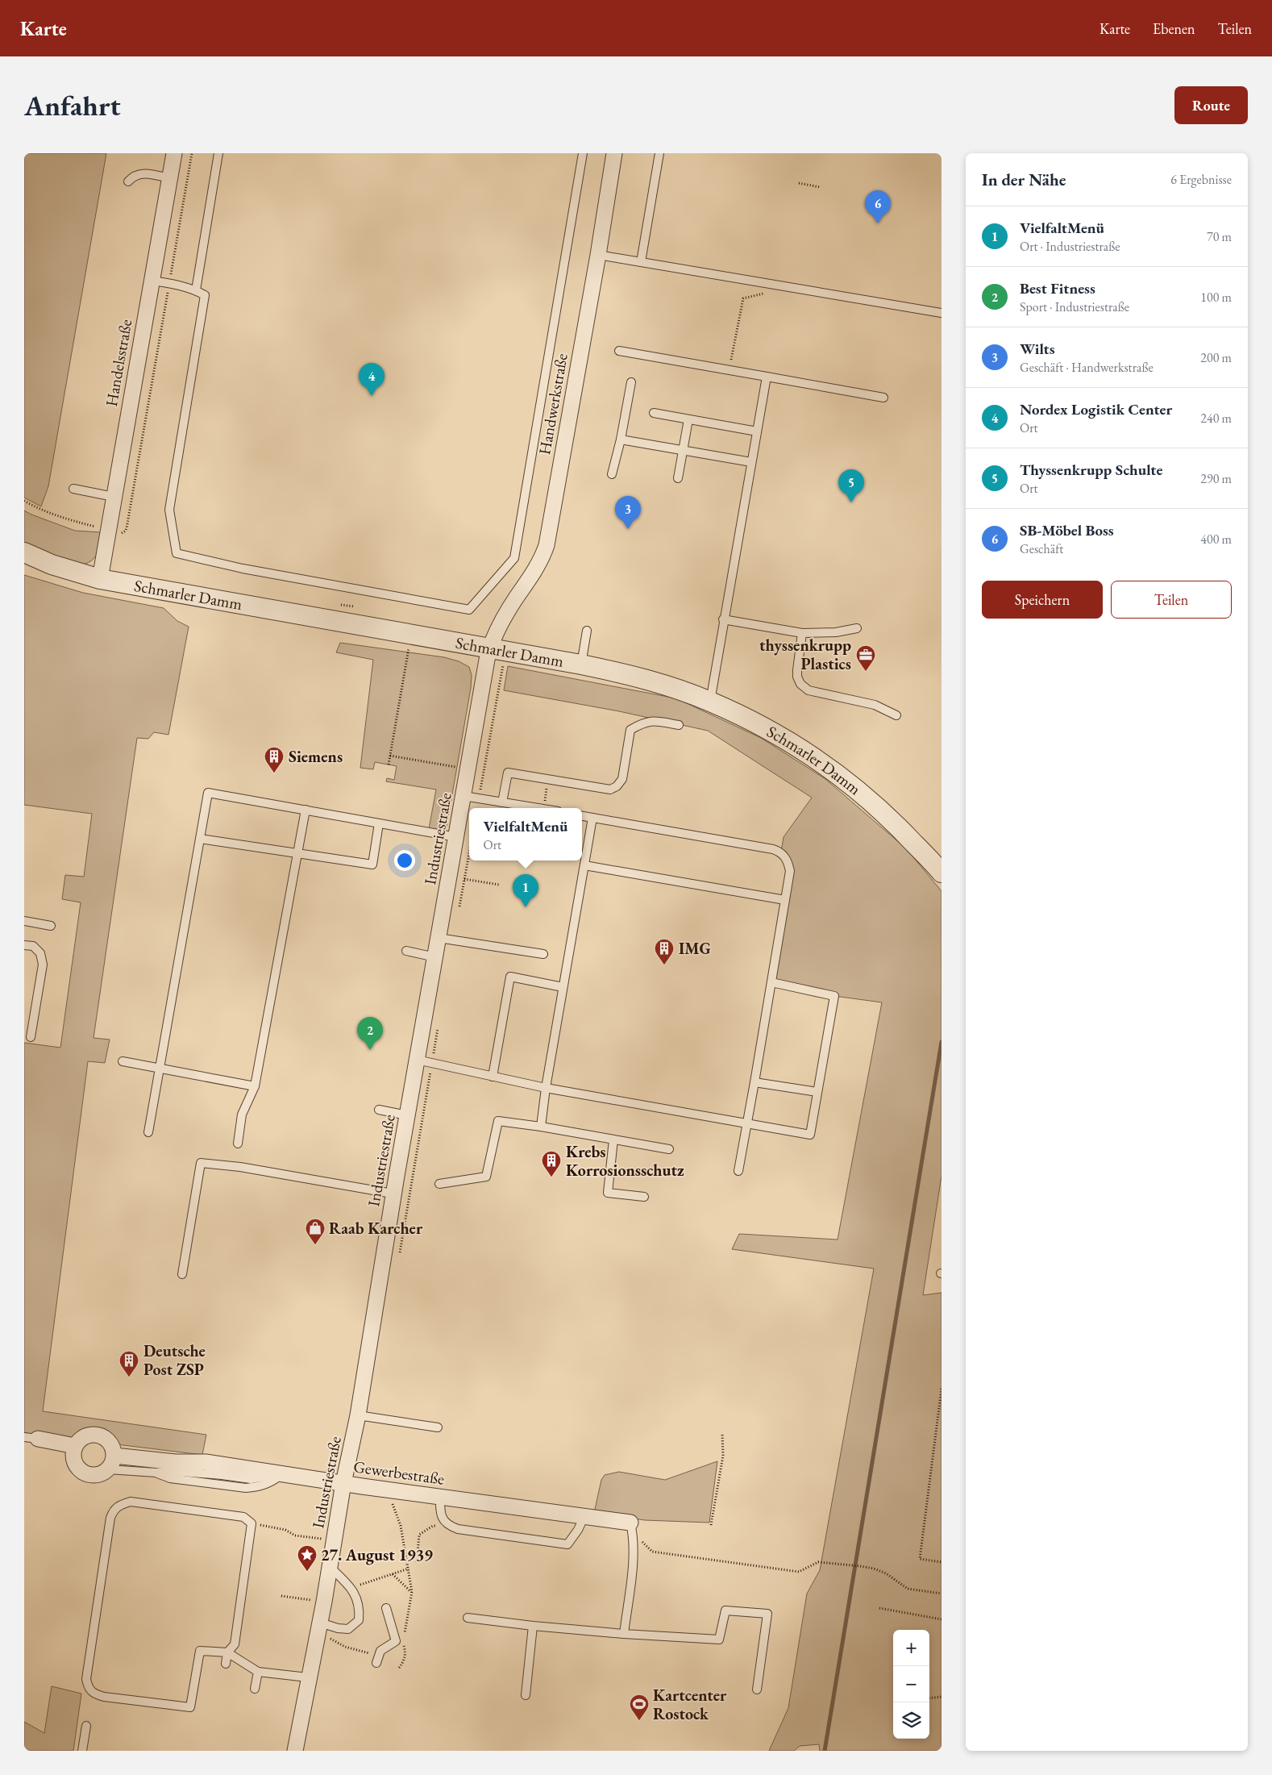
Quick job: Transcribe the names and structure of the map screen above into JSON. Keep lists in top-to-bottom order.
{
  "streets": {
    "street": [
      "Handelsstraße",
      "Handwerkstraße",
      "Schmarler Damm",
      "Industriestraße",
      "Gewerbestraße"
    ]
  },
  "crossings": [
    ["Handelsstraße", "Schmarler Damm"],
    ["Handwerkstraße", "Schmarler Damm"],
    ["Handwerkstraße", "Industriestraße"],
    ["Schmarler Damm", "Industriestraße"],
    ["Industriestraße", "Gewerbestraße"]
  ],
  "places": {
    "office": ["thyssenkrupp Plastics"],
    "building": [
      "Siemens",
      "IMG",
      "Krebs Korrosionsschutz",
      "Deutsche Post ZSP"
    ],
    "shop": ["Raab Karcher"],
    "place": ["27. August 1939"],
    "sports": ["Kartcenter Rostock"]
  },
  "page": {
    "header": "Karte",
    "nav": ["Karte", "Ebenen", "Teilen"],
    "buttons": [
      "Route",
      ["Speichern", "Teilen"]
    ],
    "title": "Anfahrt",
    "heading": ["In der Nähe", "6 Ergebnisse"],
    "pins": [
      "6",
      "4",
      "5",
      "3",
      "1",
      "2"
    ],
    "list": [
      {
        "mark": "1",
        "name": "VielfaltMenü",
        "note": "Ort · Industriestraße",
        "value": "70 m"
      },
      {
        "mark": "2",
        "name": "Best Fitness",
        "note": "Sport · Industriestraße",
        "value": "100 m"
      },
      {
        "mark": "3",
        "name": "Wilts",
        "note": "Geschäft · Handwerkstraße",
        "value": "200 m"
      },
      {
        "mark": "4",
        "name": "Nordex Logistik Center",
        "note": "Ort",
        "value": "240 m"
      },
      {
        "mark": "5",
        "name": "Thyssenkrupp Schulte",
        "note": "Ort",
        "value": "290 m"
      },
      {
        "mark": "6",
        "name": "SB-Möbel Boss",
        "note": "Geschäft",
        "value": "400 m"
      }
    ],
    "popup": ["VielfaltMenü", "Ort"],
    "map_buttons": ["+", "−"]
  }
}
